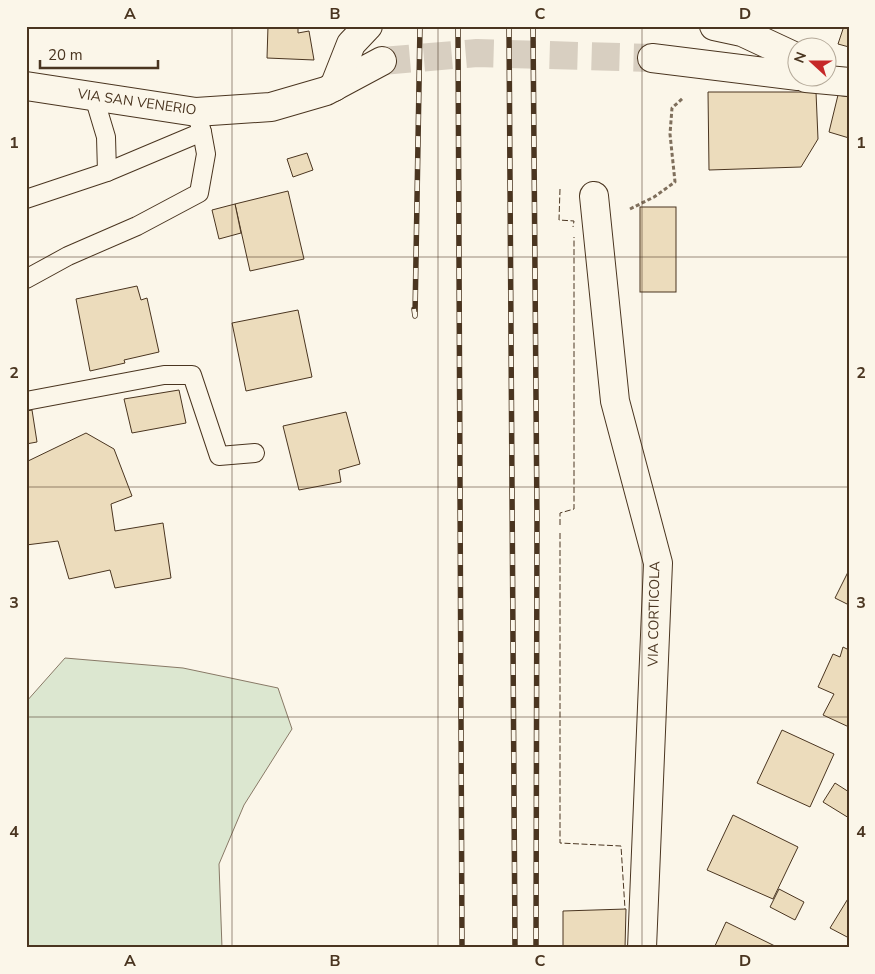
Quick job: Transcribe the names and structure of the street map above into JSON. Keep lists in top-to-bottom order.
{
  "streets": {
    "street": ["VIA SAN VENERIO", "VIA CORTICOLA"]
  },
  "scale_bar": "20 m",
  "north": "left",
  "grid": {
    "columns": [
      "A",
      "B",
      "C",
      "D"
    ],
    "rows": [
      "1",
      "2",
      "3",
      "4"
    ]
  }
}
